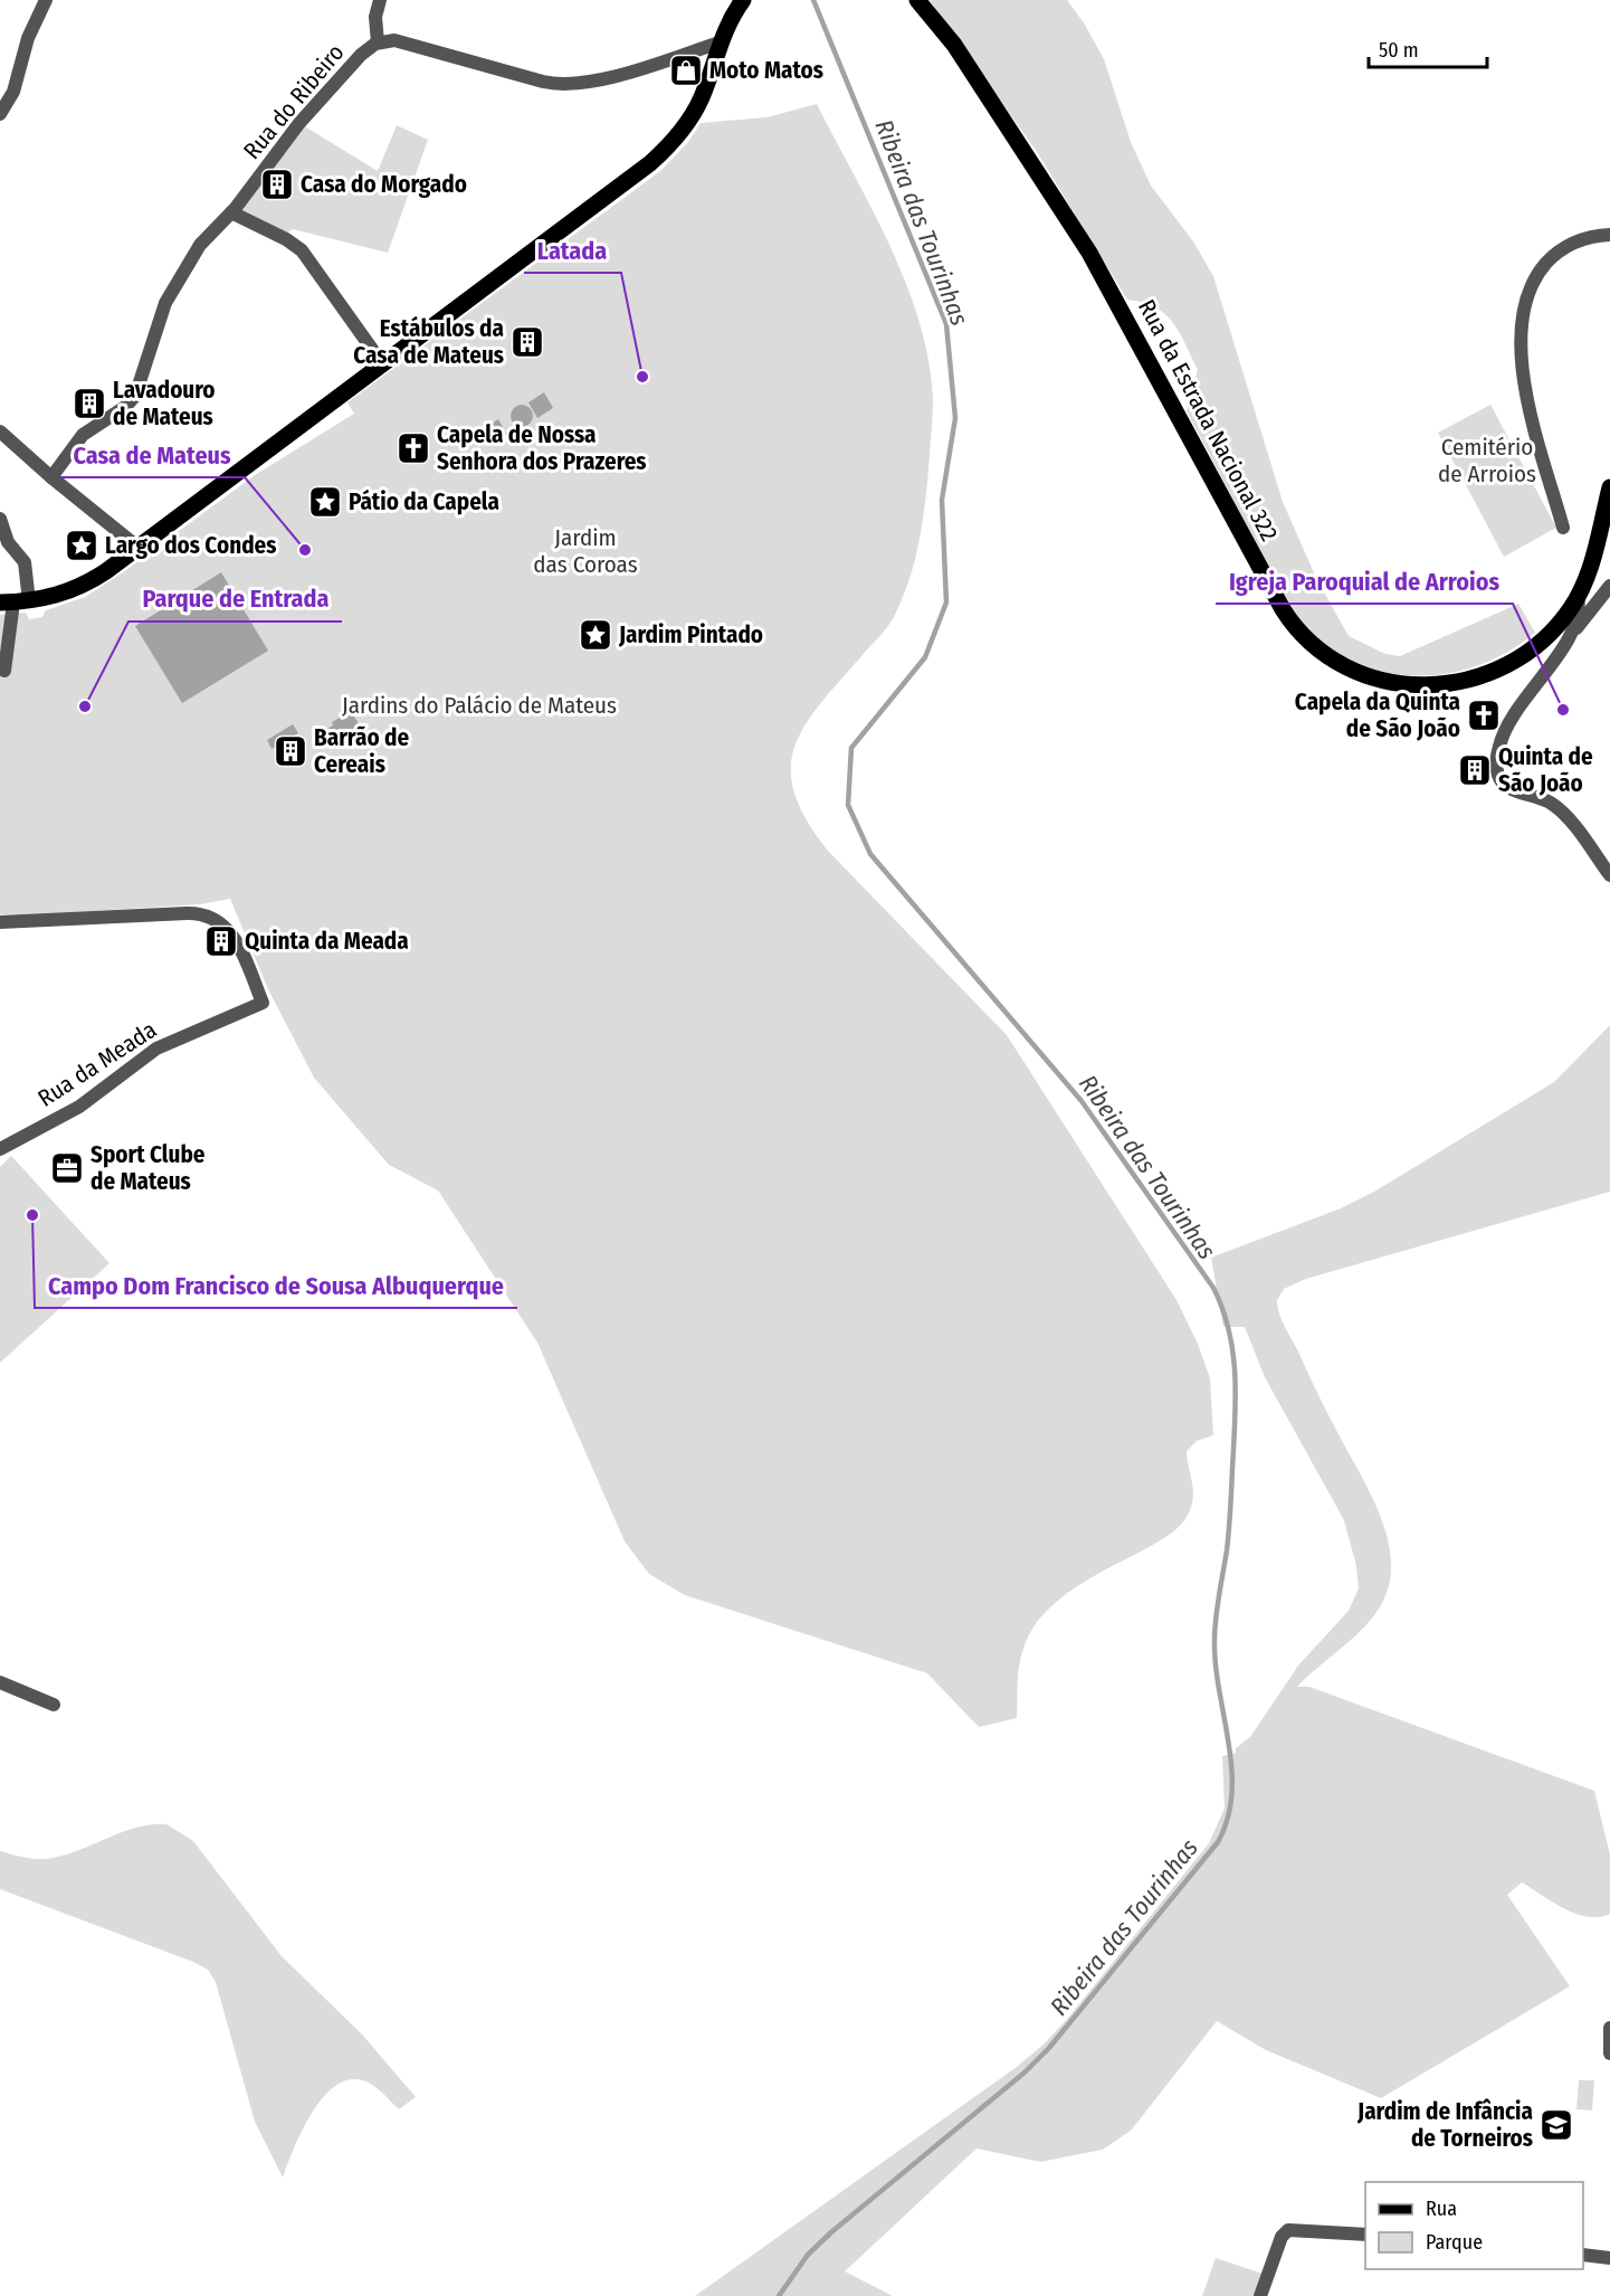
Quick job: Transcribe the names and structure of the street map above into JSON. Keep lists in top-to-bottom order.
{
  "streets": {
    "main road": ["Rua da Estrada Nacional 322"],
    "street": ["Rua do Ribeiro", "Rua da Meada"]
  },
  "water": ["Ribeira das Tourinhas"],
  "parks": ["Cemitério de Arroios", "Jardim das Coroas", "Jardins do Palácio de Mateus"],
  "places": {
    "shop": ["Moto Matos"],
    "building": [
      "Casa do Morgado",
      "Estábulos da Casa de Mateus",
      "Lavadouro de Mateus",
      "Barrão de Cereais",
      "Quinta de São João",
      "Quinta da Meada"
    ],
    "other": [
      "Latada",
      "Casa de Mateus",
      "Parque de Entrada",
      "Igreja Paroquial de Arroios",
      "Campo Dom Francisco de Sousa Albuquerque"
    ],
    "church": ["Capela de Nossa Senhora dos Prazeres", "Capela da Quinta de São João"],
    "place": ["Pátio da Capela", "Largo dos Condes", "Jardim Pintado"],
    "office": ["Sport Clube de Mateus"],
    "school or university": ["Jardim de Infância de Torneiros"]
  },
  "legend": ["Rua", "Parque"],
  "scale_bar": "50 m"
}
